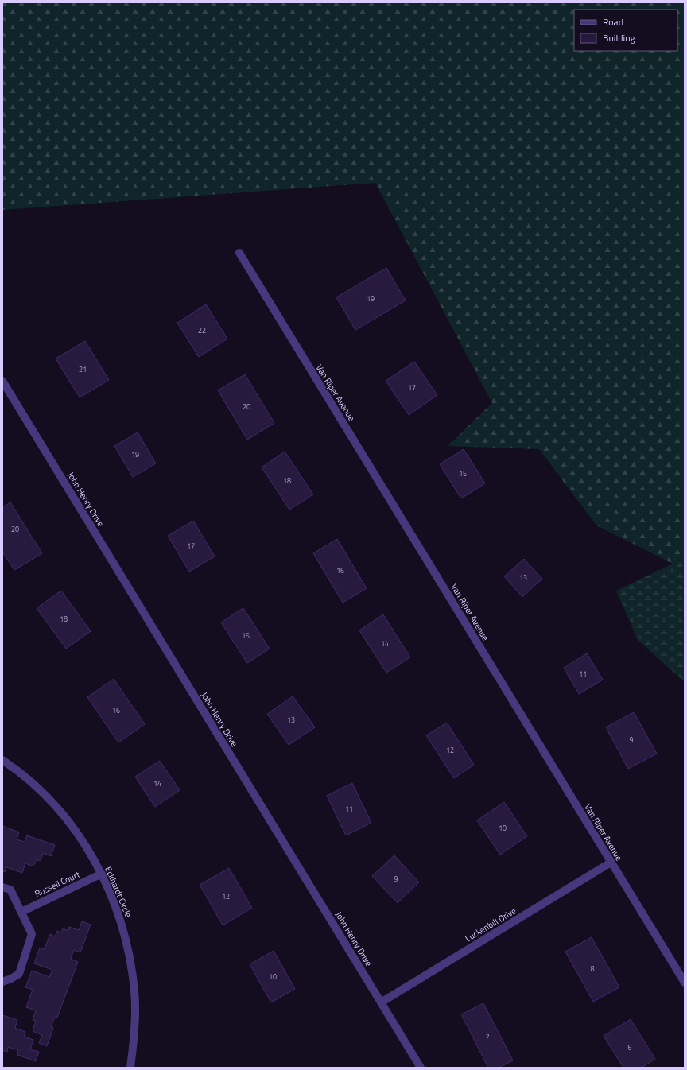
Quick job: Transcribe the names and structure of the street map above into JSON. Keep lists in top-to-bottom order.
{
  "streets": {
    "street": [
      "Van Riper Avenue",
      "John Henry Drive",
      "Russell Court",
      "Eckhardt Circle",
      "Luckenbill Drive"
    ]
  },
  "crossings": [
    ["Van Riper Avenue", "Luckenbill Drive"],
    ["John Henry Drive", "Luckenbill Drive"],
    ["Russell Court", "Eckhardt Circle"]
  ],
  "house_numbers": [
    "19",
    "22",
    "21",
    "17",
    "20",
    "19",
    "15",
    "18",
    "20",
    "17",
    "16",
    "13",
    "18",
    "15",
    "14",
    "11",
    "16",
    "13",
    "9",
    "12",
    "14",
    "11",
    "10",
    "9",
    "12",
    "8",
    "10",
    "7",
    "6"
  ],
  "legend": ["Road", "Building"]
}
